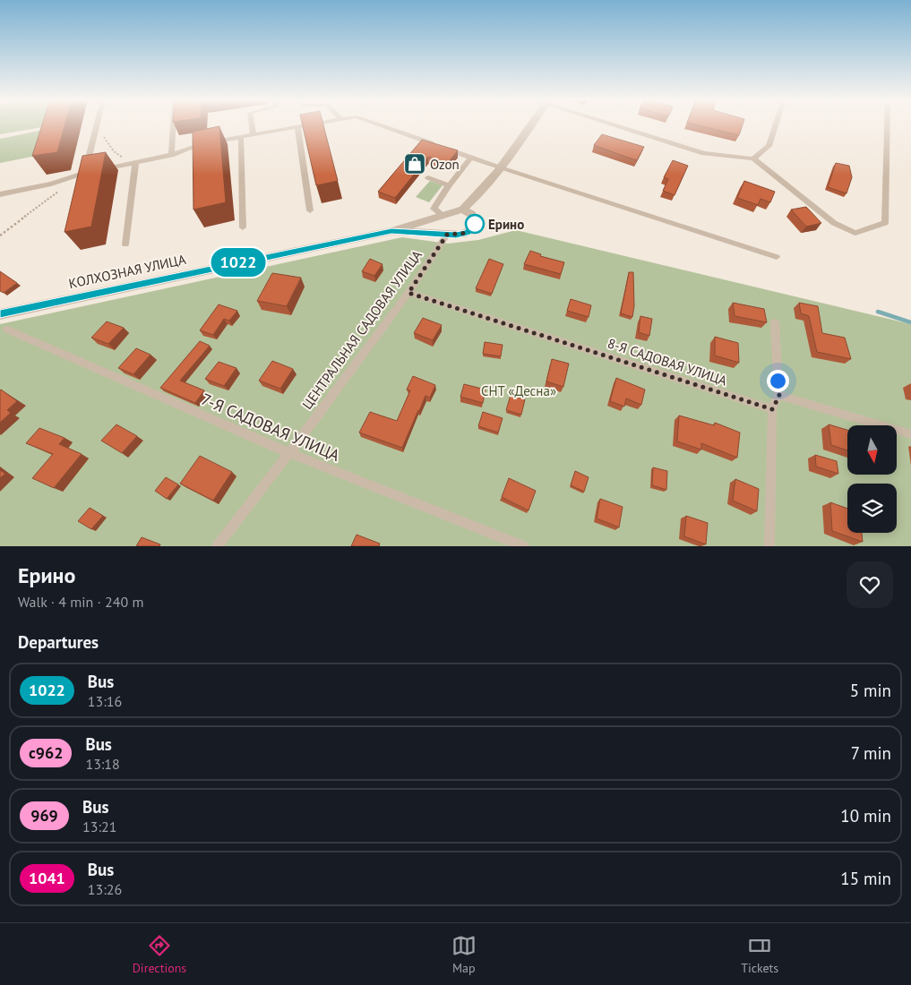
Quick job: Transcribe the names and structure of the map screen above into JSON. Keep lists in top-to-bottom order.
{
  "streets": {
    "street": ["КОЛХОЗНАЯ УЛИЦА"],
    "lane": ["ЦЕНТРАЛЬНАЯ САДОВАЯ УЛИЦА", "8-Я САДОВАЯ УЛИЦА", "7-Я САДОВАЯ УЛИЦА"]
  },
  "crossings": [
    ["КОЛХОЗНАЯ УЛИЦА", "ЦЕНТРАЛЬНАЯ САДОВАЯ УЛИЦА"],
    ["ЦЕНТРАЛЬНАЯ САДОВАЯ УЛИЦА", "8-Я САДОВАЯ УЛИЦА"],
    ["ЦЕНТРАЛЬНАЯ САДОВАЯ УЛИЦА", "7-Я САДОВАЯ УЛИЦА"]
  ],
  "parks": ["СНТ «Десна»"],
  "places": {
    "shop": ["Ozon"],
    "other": ["Ерино"]
  },
  "lines": ["bus line 1022"],
  "north": "bottom",
  "page": {
    "on_map": "1022",
    "heading": [
      ["Ерино", "Walk · 4 min · 240 m"],
      "Departures"
    ],
    "list": [
      {
        "mark": "1022",
        "name": "Bus",
        "note": "13:16",
        "value": "5 min"
      },
      {
        "mark": "с962",
        "name": "Bus",
        "note": "13:18",
        "value": "7 min"
      },
      {
        "mark": "969",
        "name": "Bus",
        "note": "13:21",
        "value": "10 min"
      },
      {
        "mark": "1041",
        "name": "Bus",
        "note": "13:26",
        "value": "15 min"
      }
    ],
    "tabs": ["Directions", "Map", "Tickets"]
  }
}
